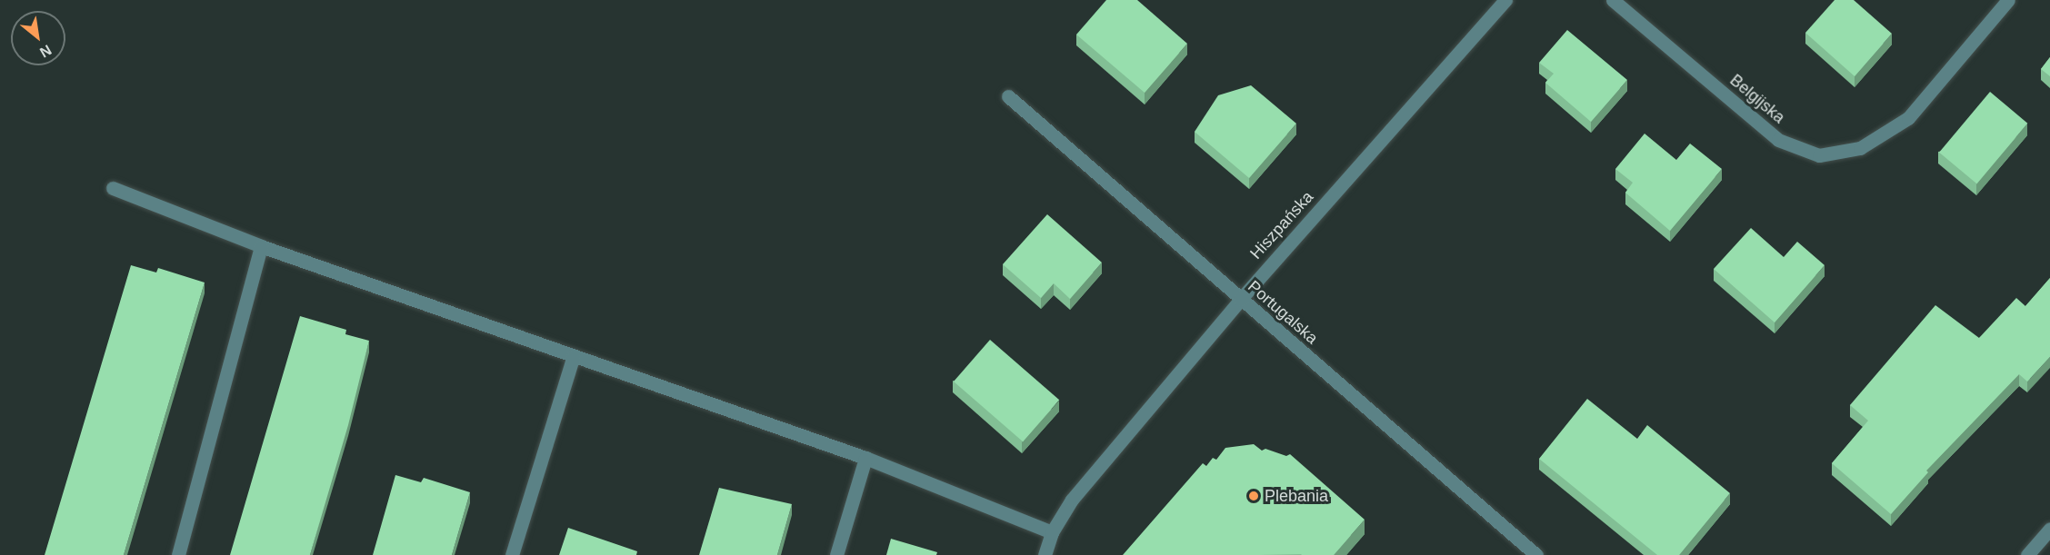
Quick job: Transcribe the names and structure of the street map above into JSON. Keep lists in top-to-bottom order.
{
  "streets": {
    "street": ["Belgijska", "Hiszpańska", "Portugalska"]
  },
  "crossings": [
    ["Hiszpańska", "Portugalska"]
  ],
  "places": ["Plebania"],
  "north": "bottom right"
}
